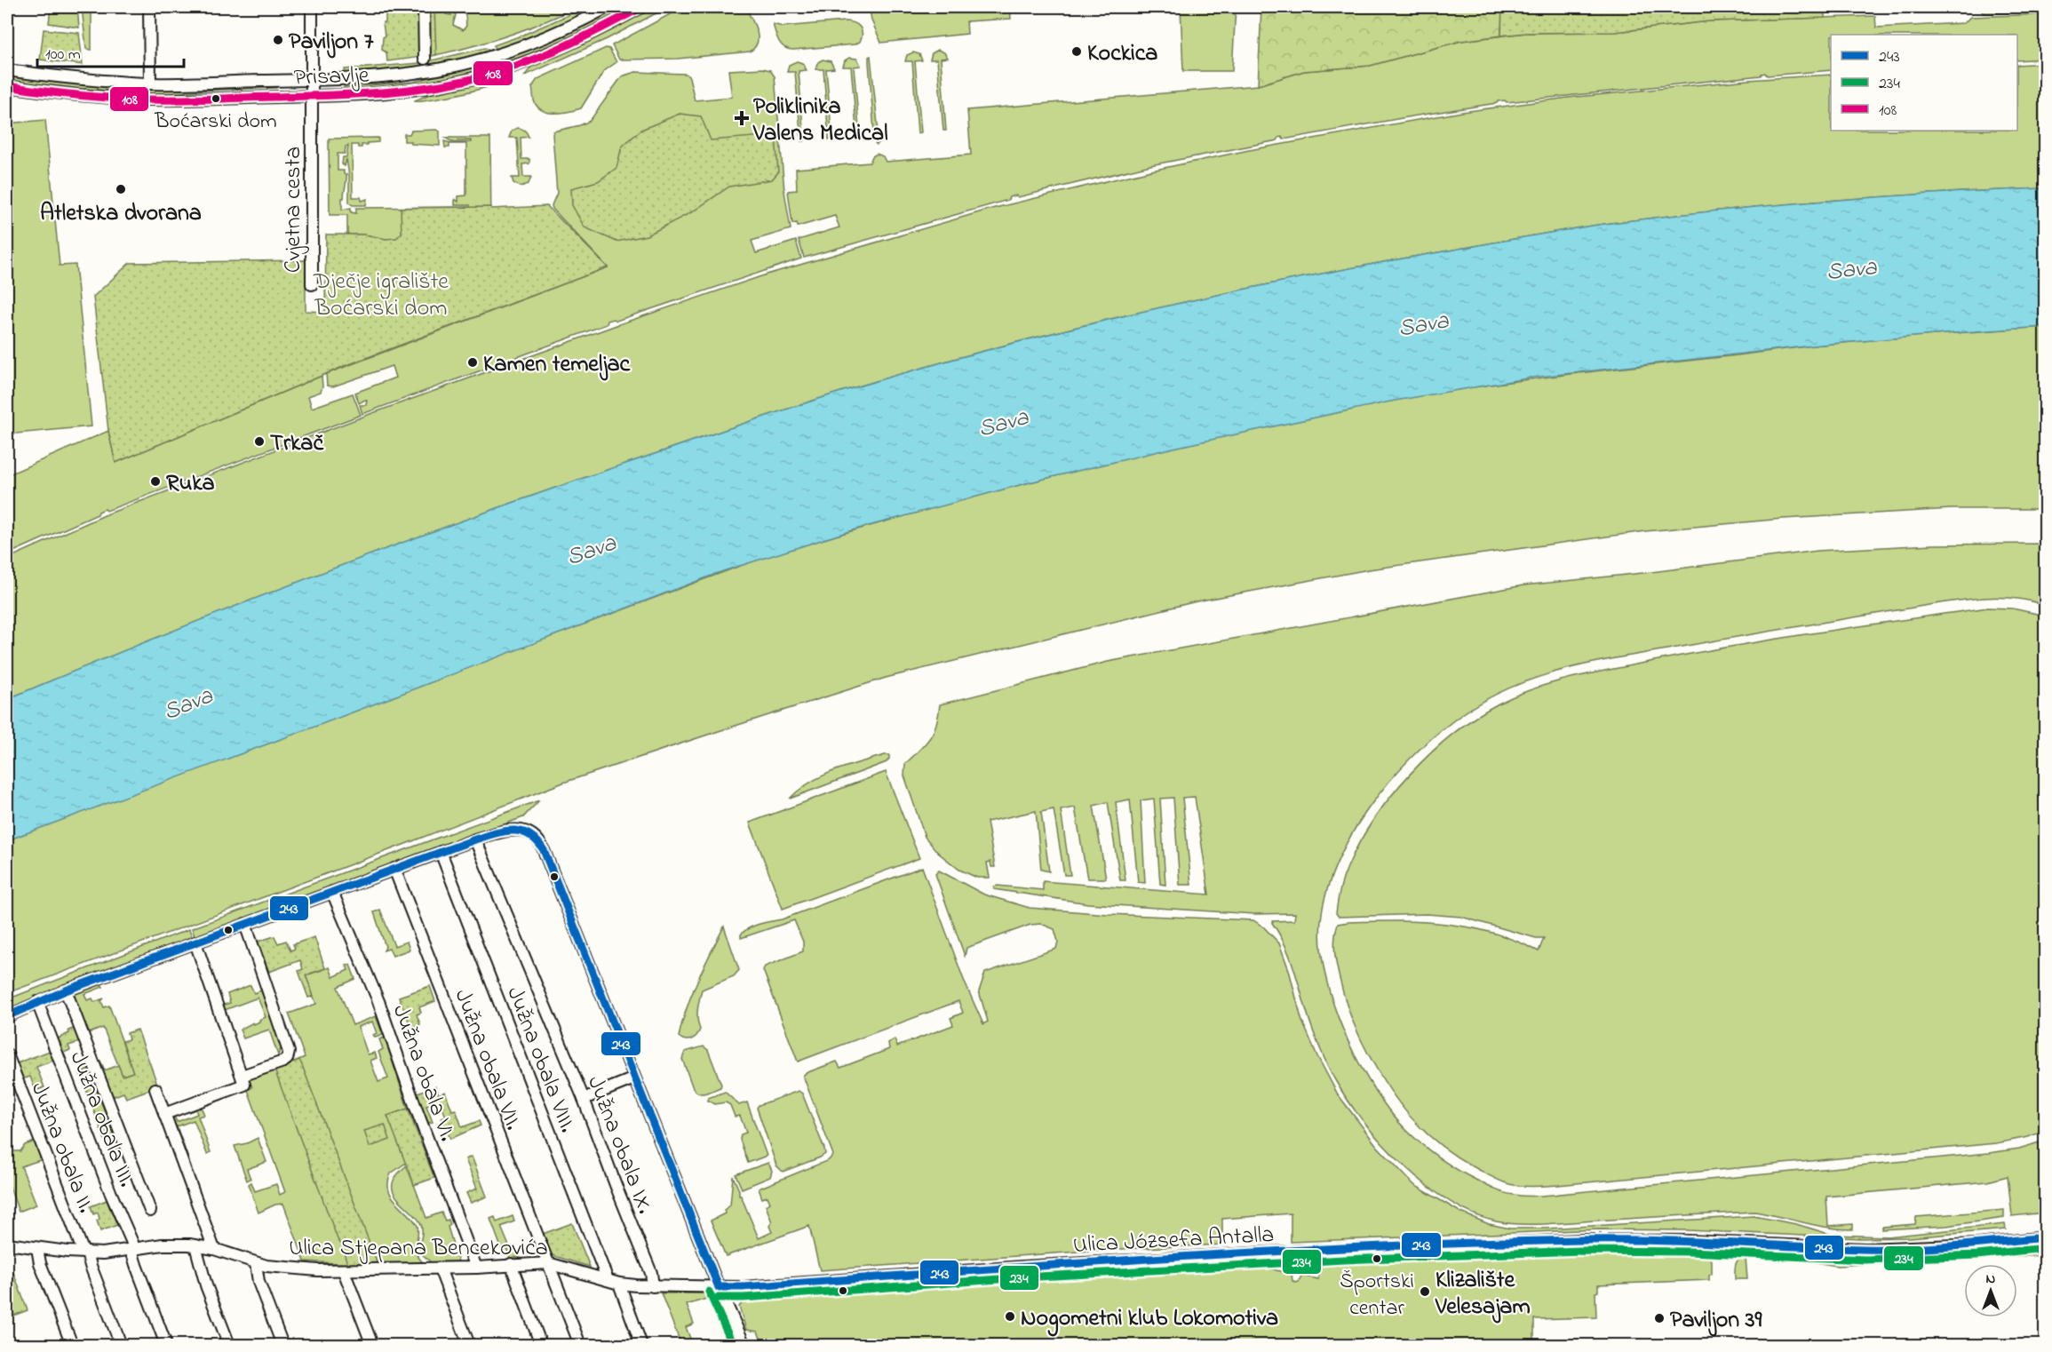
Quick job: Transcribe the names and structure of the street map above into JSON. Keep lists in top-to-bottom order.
{
  "streets": {
    "street": [
      "Prisavlje",
      "Cvjetna cesta",
      "Južna obala VII.",
      "Južna obala VIII.",
      "Južna obala VI.",
      "Južna obala III.",
      "Južna obala IX.",
      "Južna obala II.",
      "Ulica Józsefa Antalla",
      "Ulica Stjepana Bencekovića"
    ]
  },
  "crossings": [
    ["Prisavlje", "Cvjetna cesta"],
    ["Južna obala VII.", "Ulica Stjepana Bencekovića"],
    ["Južna obala VIII.", "Ulica Stjepana Bencekovića"],
    ["Južna obala VI.", "Ulica Stjepana Bencekovića"],
    ["Južna obala III.", "Ulica Stjepana Bencekovića"],
    ["Južna obala IX.", "Ulica Stjepana Bencekovića"],
    ["Južna obala II.", "Ulica Stjepana Bencekovića"],
    ["Ulica Józsefa Antalla", "Ulica Stjepana Bencekovića"]
  ],
  "water": ["Sava"],
  "parks": ["Dječje igralište Boćarski dom"],
  "places": {
    "other": [
      "Paviljon 7",
      "Kockica",
      "Boćarski dom",
      "Atletska dvorana",
      "Kamen temeljac",
      "Trkač",
      "Ruka",
      "Športski centar",
      "Klizalište Velesajam",
      "Nogometni klub Lokomotiva",
      "Paviljon 39"
    ],
    "health": ["Poliklinika Valens Medical"]
  },
  "lines": ["transit line 108", "transit line 243", "transit line 234"],
  "legend": ["243", "234", "108"],
  "scale_bar": "100 m",
  "north": "top"
}
